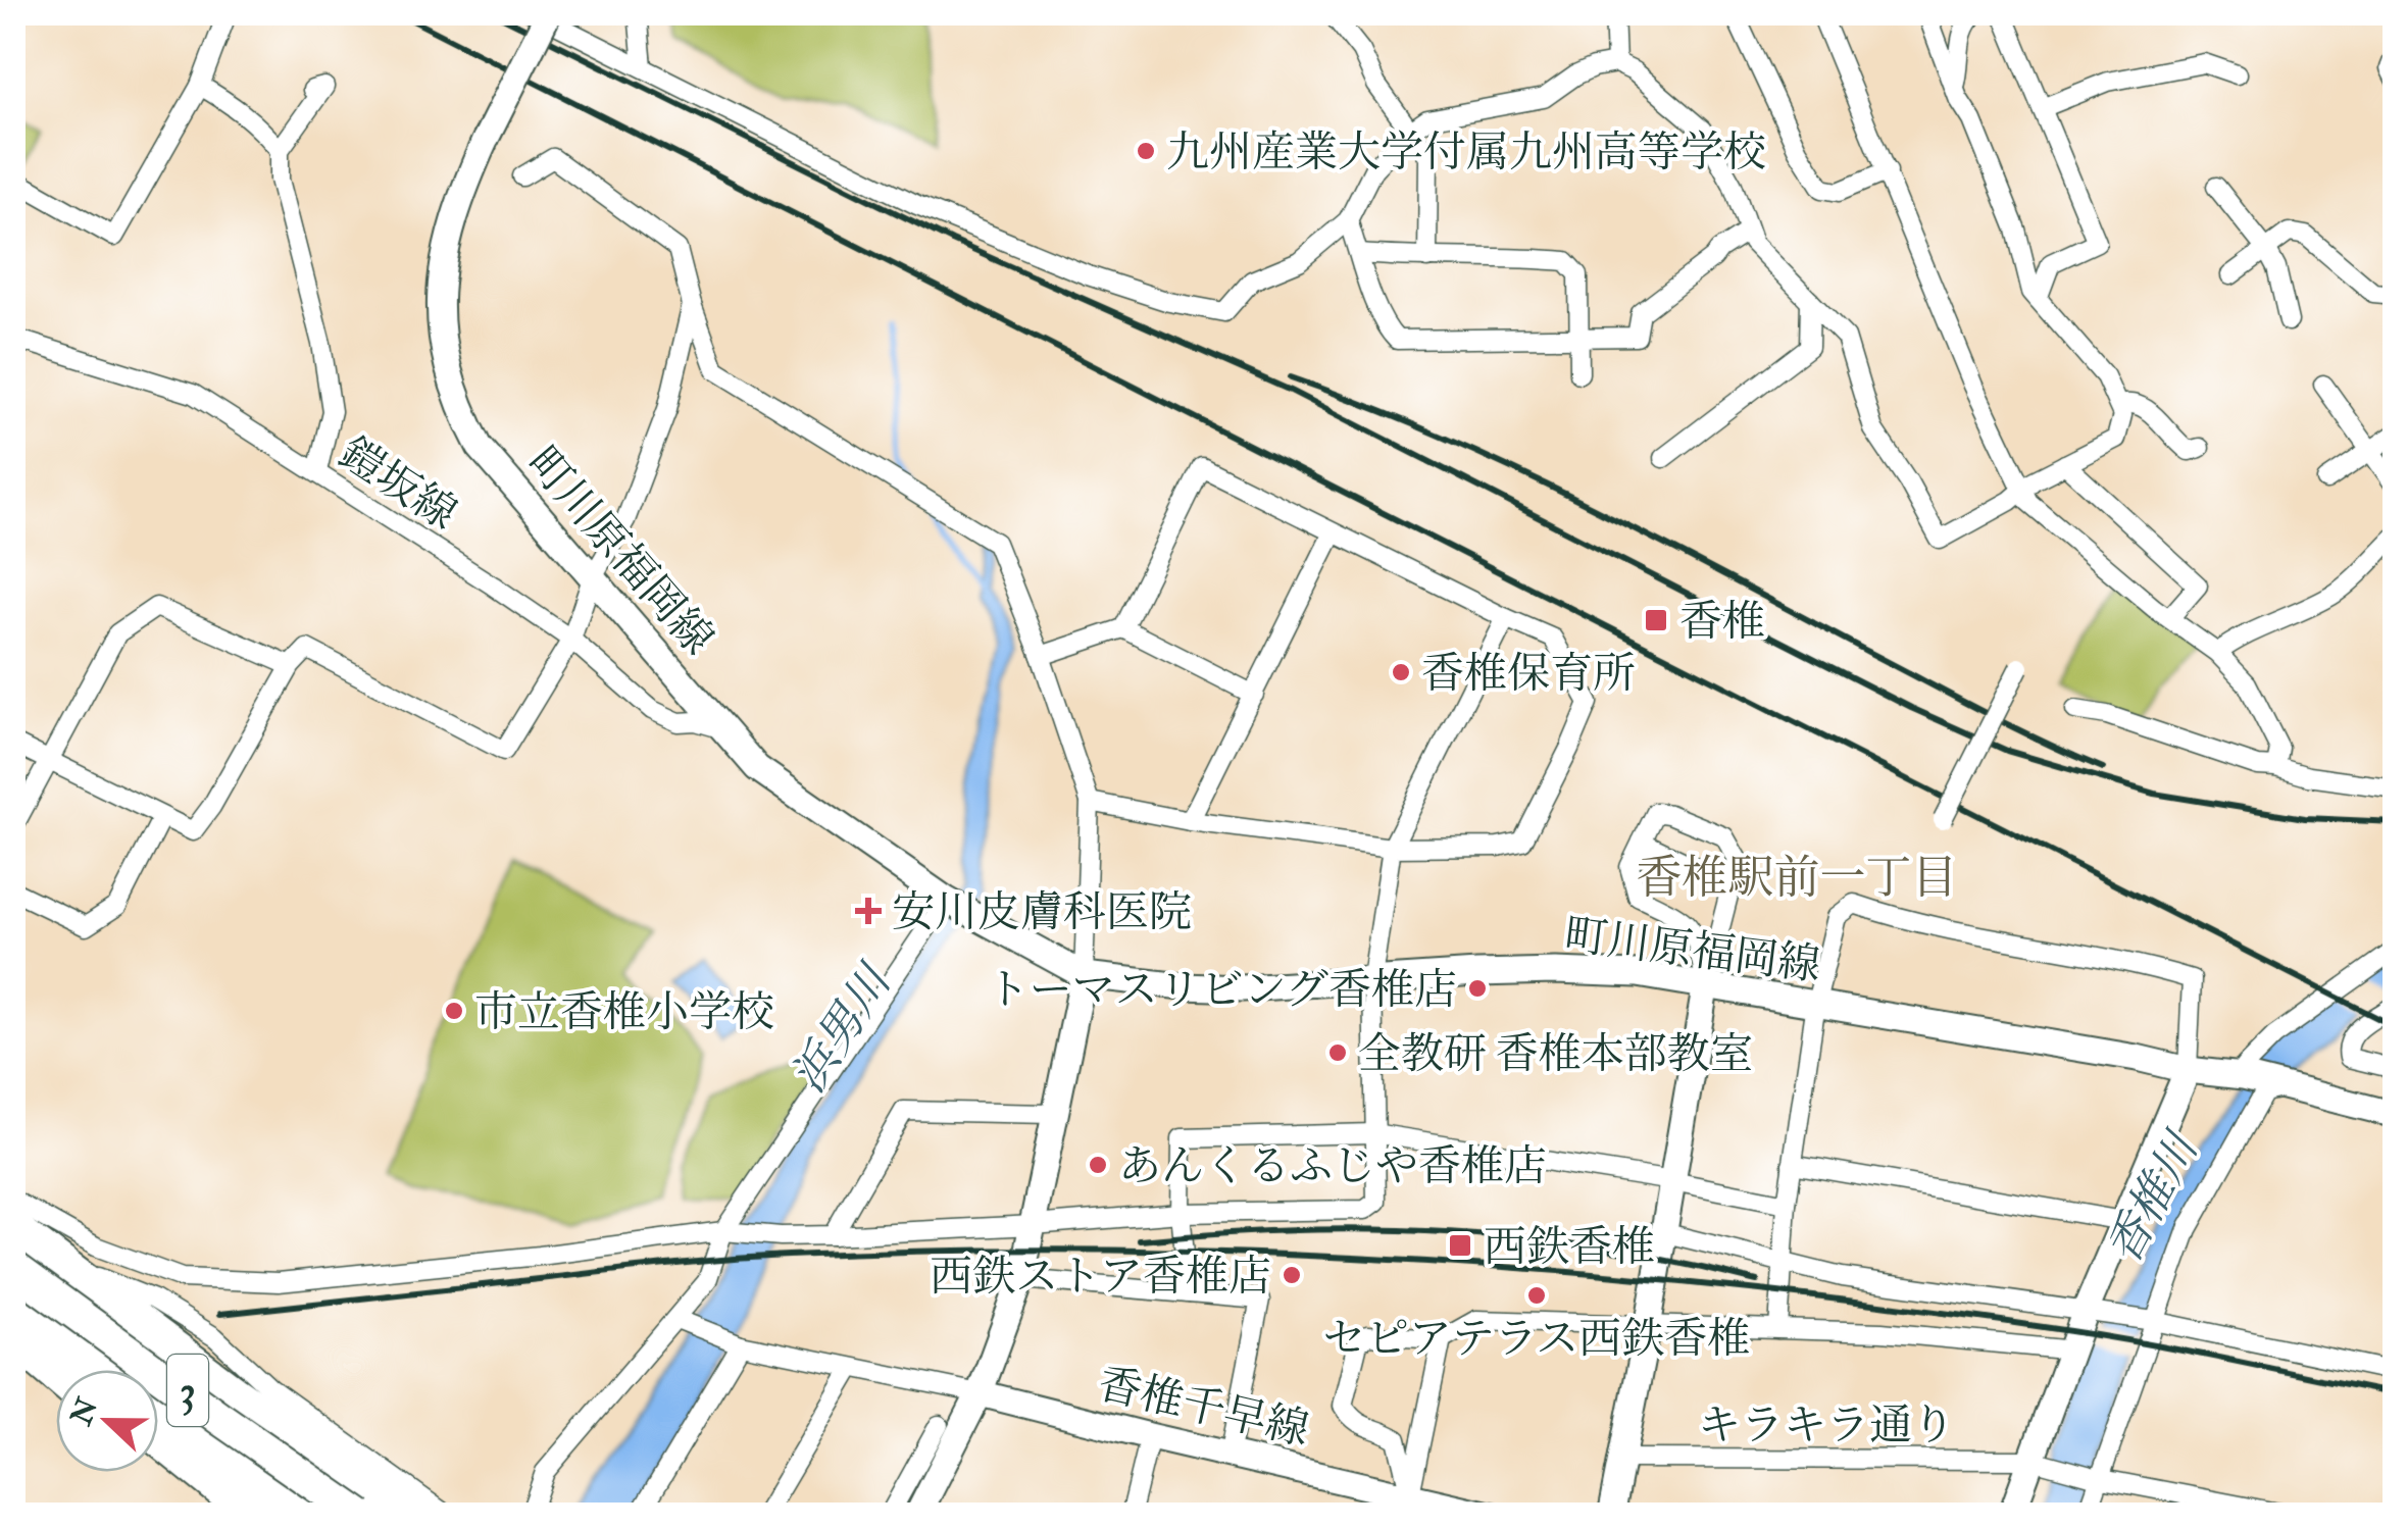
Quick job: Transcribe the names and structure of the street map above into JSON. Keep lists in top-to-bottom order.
{
  "streets": {
    "highway": ["3"],
    "main road": ["町川原福岡線", "香椎千早線"],
    "street": ["鎧坂線", "キラキラ通り"]
  },
  "crossings": [
    ["鎧坂線", "町川原福岡線"]
  ],
  "districts": ["香椎駅前一丁目"],
  "water": ["浜男川", "香椎川"],
  "places": {
    "other": [
      "九州産業大学付属九州高等学校",
      "香椎保育所",
      "トーマスリビング香椎店",
      "市立香椎小学校",
      "全教研 香椎本部教室",
      "あんくるふじや香椎店",
      "西鉄ストア香椎店",
      "セピアテラス西鉄香椎"
    ],
    "transit": ["香椎", "西鉄香椎"],
    "health": ["安川皮膚科医院"]
  },
  "north": "left"
}
